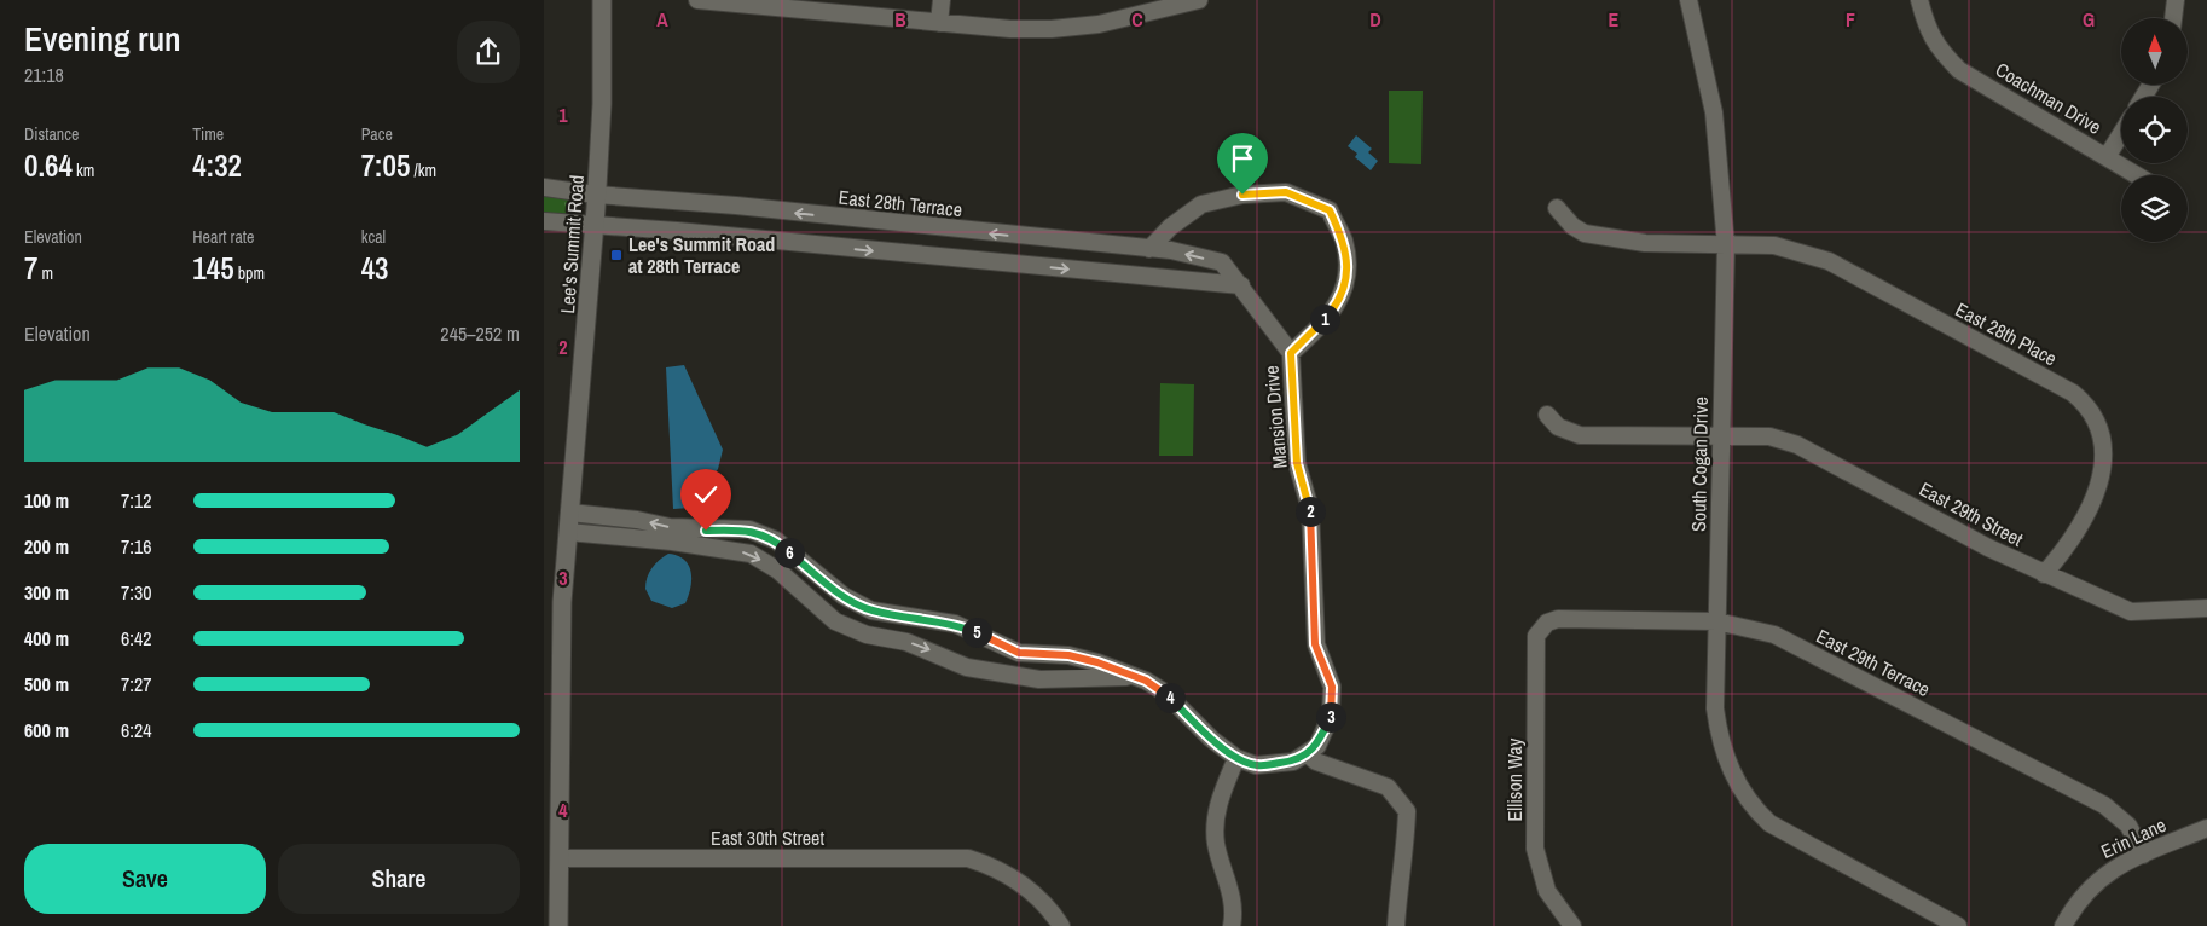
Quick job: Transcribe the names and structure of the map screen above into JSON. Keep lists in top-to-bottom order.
{
  "streets": {
    "main road": ["Lee's Summit Road"],
    "street": [
      "Coachman Drive",
      "East 28th Terrace",
      "East 28th Place",
      "Mansion Drive",
      "South Cogan Drive",
      "East 29th Street",
      "East 29th Terrace",
      "Ellison Way",
      "East 30th Street",
      "Erin Lane"
    ]
  },
  "crossings": [
    ["East 28th Terrace", "Lee's Summit Road"],
    ["East 28th Terrace", "Mansion Drive"],
    ["Lee's Summit Road", "East 30th Street"],
    ["East 28th Place", "South Cogan Drive"],
    ["East 28th Place", "East 29th Street"],
    ["South Cogan Drive", "East 29th Street"],
    ["South Cogan Drive", "East 29th Terrace"],
    ["East 29th Terrace", "Ellison Way"],
    ["East 29th Terrace", "Erin Lane"]
  ],
  "places": {
    "transit": ["Lee's Summit Road at 28th Terrace"]
  },
  "north": "top",
  "page": {
    "heading": ["Evening run", "21:18"],
    "stats": [
      ["Distance", "0.64 km"],
      ["Time", "4:32"],
      ["Pace", "7:05 /km"],
      ["Elevation", "7 m"],
      ["Heart rate", "145 bpm"],
      ["kcal", "43"]
    ],
    "pins": [
      "1",
      "2",
      "6",
      "5",
      "4",
      "3"
    ],
    "chart": ["Elevation", "245–252 m"],
    "list": [
      {
        "name": "100 m",
        "note": "7:12"
      },
      {
        "name": "200 m",
        "note": "7:16"
      },
      {
        "name": "300 m",
        "note": "7:30"
      },
      {
        "name": "400 m",
        "note": "6:42"
      },
      {
        "name": "500 m",
        "note": "7:27"
      },
      {
        "name": "600 m",
        "note": "6:24"
      }
    ],
    "buttons": ["Save", "Share"]
  },
  "grid": {
    "columns": [
      "A",
      "B",
      "C",
      "D",
      "E",
      "F",
      "G"
    ],
    "rows": [
      "1",
      "2",
      "3",
      "4"
    ]
  }
}
